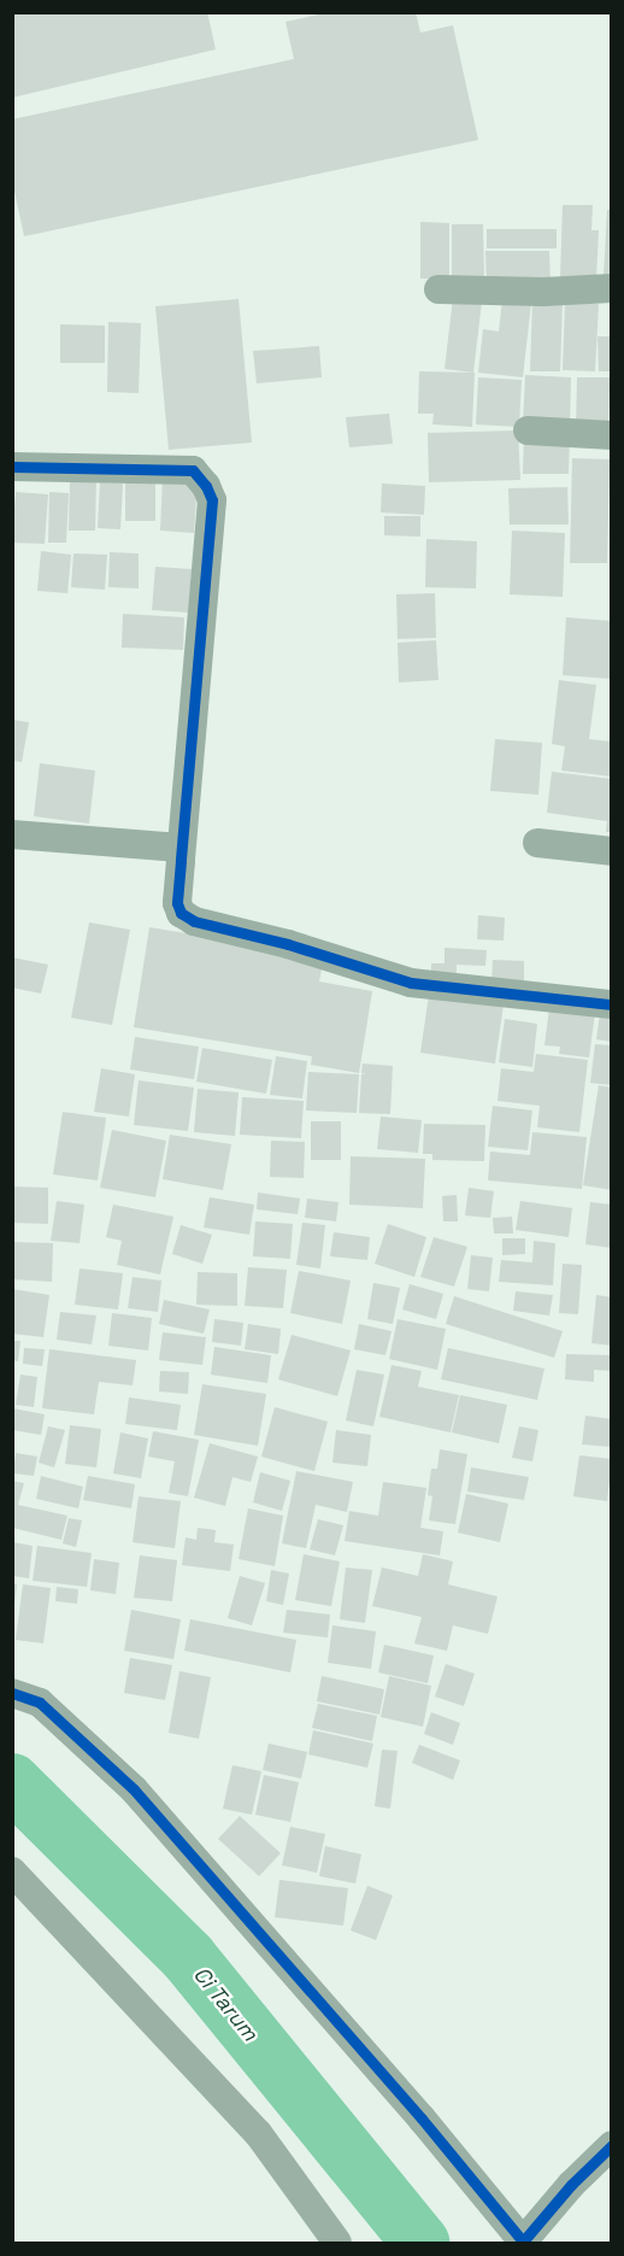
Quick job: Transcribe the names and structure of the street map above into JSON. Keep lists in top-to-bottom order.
{
  "water": ["Ci Tarum"]
}
